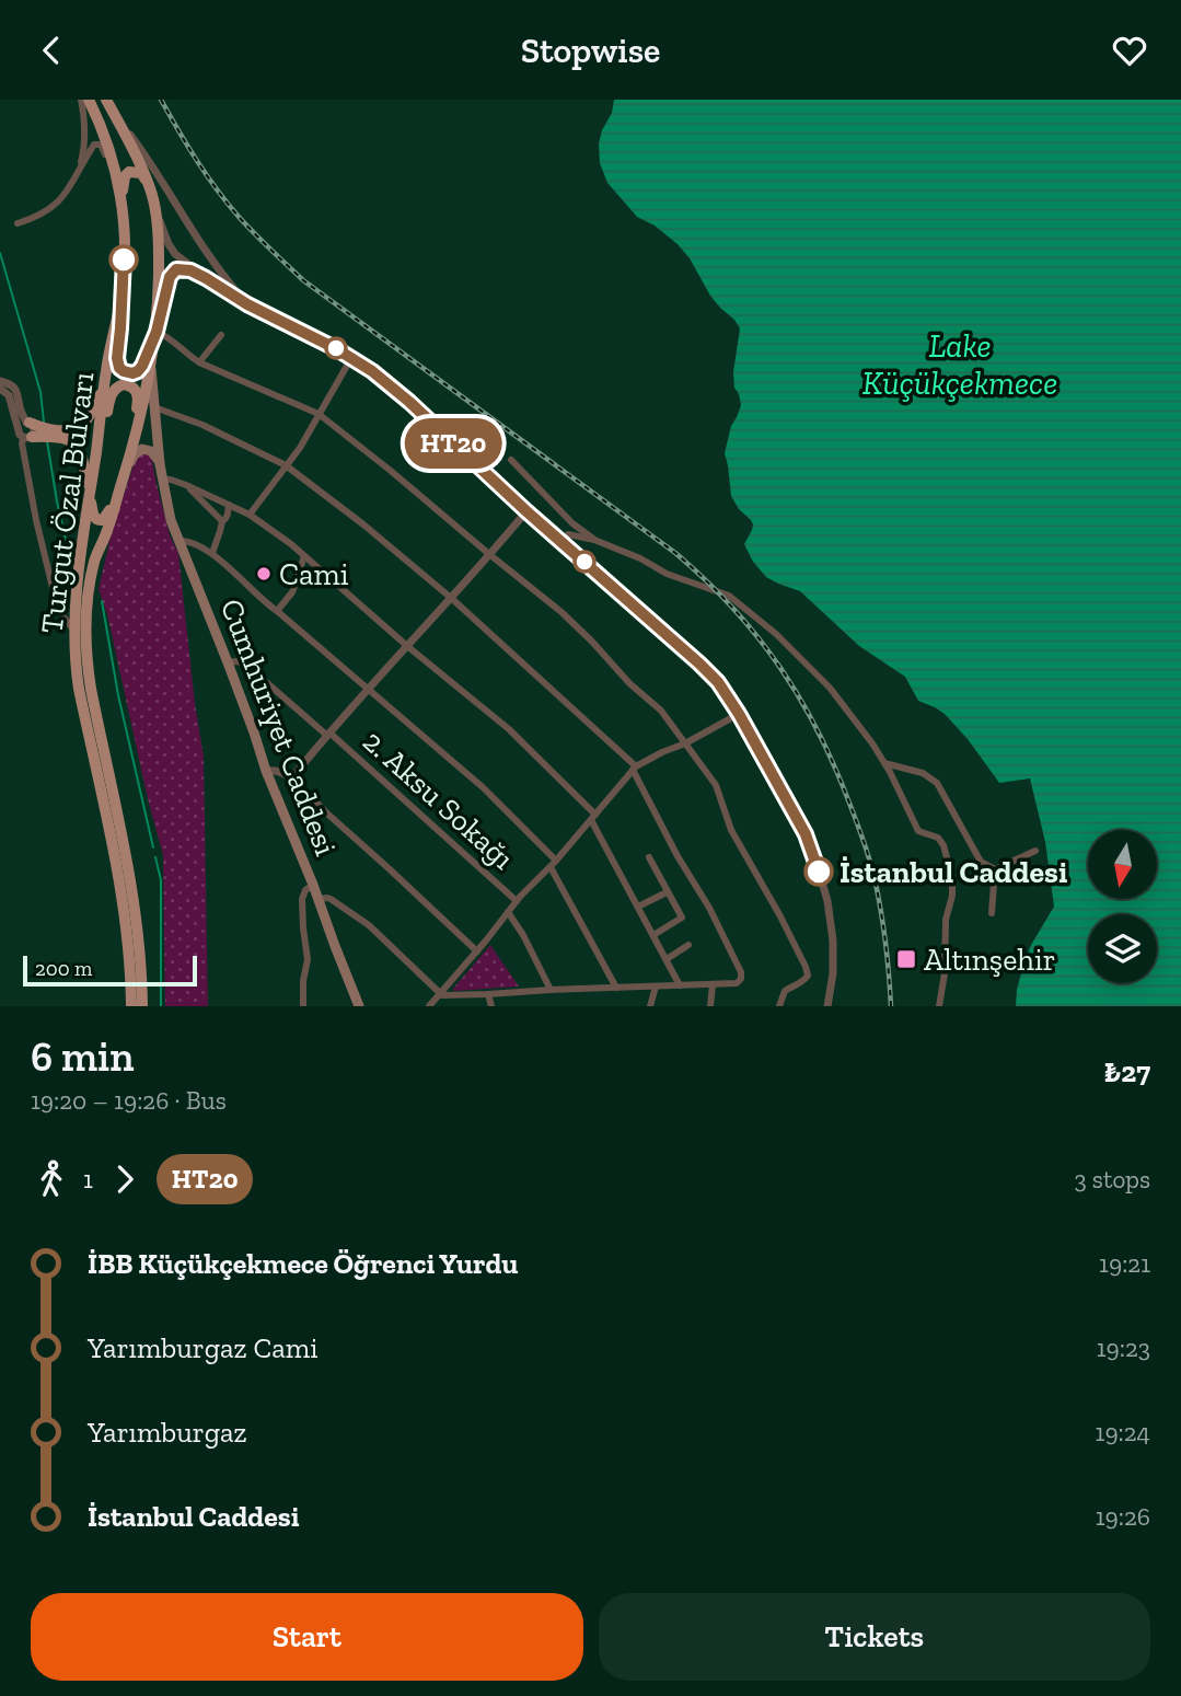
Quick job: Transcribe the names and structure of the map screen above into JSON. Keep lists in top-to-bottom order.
{
  "streets": {
    "main road": ["Turgut Özal Bulvarı", "Cumhuriyet Caddesi"],
    "street": ["2. Aksu Sokağı"]
  },
  "crossings": [
    ["Turgut Özal Bulvarı", "Cumhuriyet Caddesi"],
    ["Cumhuriyet Caddesi", "2. Aksu Sokağı"]
  ],
  "water": ["Lake Küçükçekmece"],
  "places": {
    "other": ["Cami", "İstanbul Caddesi"],
    "transit": ["Altınşehir"]
  },
  "lines": ["bus line HT20"],
  "scale_bar": "200 m",
  "north": "bottom",
  "page": {
    "header": "Stopwise",
    "on_map": "HT20",
    "scale": "200 m",
    "heading": ["6 min", "19:20 – 19:26 · Bus", "₺27"],
    "legs": ["1", "HT20", "3 stops"],
    "list": [
      {
        "name": "İBB Küçükçekmece Öğrenci Yurdu",
        "value": "19:21"
      },
      {
        "name": "Yarımburgaz Cami",
        "value": "19:23"
      },
      {
        "name": "Yarımburgaz",
        "value": "19:24"
      },
      {
        "name": "İstanbul Caddesi",
        "value": "19:26"
      }
    ],
    "buttons": ["Start", "Tickets"]
  }
}
